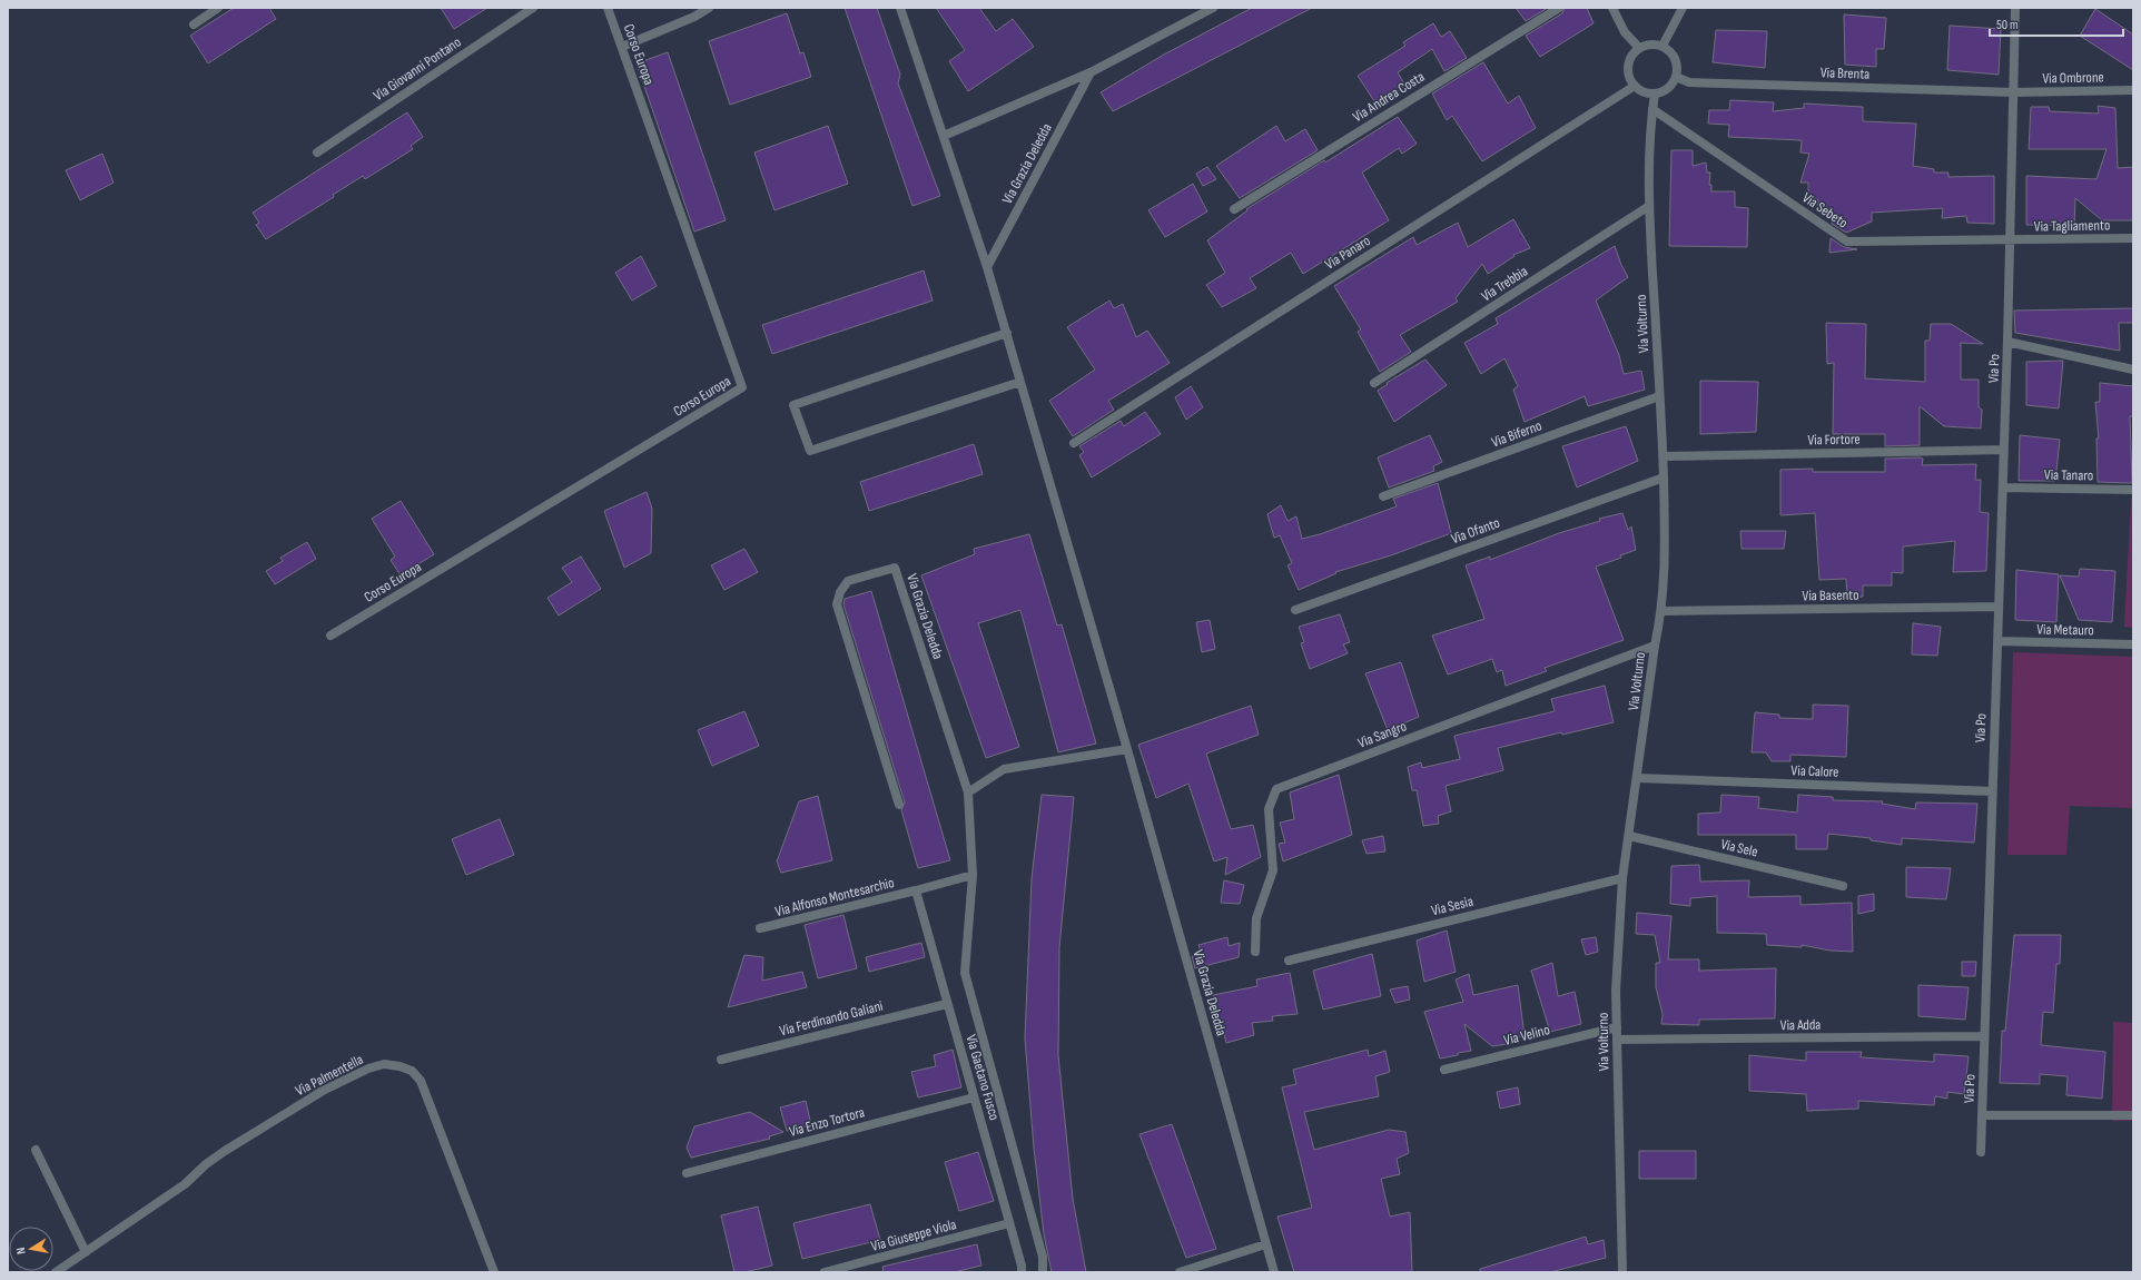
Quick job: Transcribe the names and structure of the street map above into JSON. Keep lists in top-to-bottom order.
{
  "streets": {
    "street": [
      "Corso Europa",
      "Via Giovanni Pontano",
      "Via Brenta",
      "Via Ombrone",
      "Via Andrea Costa",
      "Via Grazia Deledda",
      "Via Sebeto",
      "Via Tagliamento",
      "Via Panaro",
      "Via Trebbia",
      "Via Volturno",
      "Via Po",
      "Via Biferno",
      "Via Fortore",
      "Via Tanaro",
      "Via Ofanto",
      "Via Basento",
      "Via Metauro",
      "Via Sangro",
      "Via Calore",
      "Via Sele",
      "Via Alfonso Montesarchio",
      "Via Sesia",
      "Via Ferdinando Galiani",
      "Via Adda",
      "Via Velino",
      "Via Palmentella",
      "Via Gaetano Fusco",
      "Via Enzo Tortora",
      "Via Giuseppe Viola"
    ]
  },
  "crossings": [
    ["Via Brenta", "Via Ombrone"],
    ["Via Brenta", "Via Panaro"],
    ["Via Brenta", "Via Volturno"],
    ["Via Brenta", "Via Po"],
    ["Via Ombrone", "Via Po"],
    ["Via Sebeto", "Via Tagliamento"],
    ["Via Sebeto", "Via Volturno"],
    ["Via Sebeto", "Via Po"],
    ["Via Tagliamento", "Via Po"],
    ["Via Panaro", "Via Volturno"],
    ["Via Trebbia", "Via Volturno"],
    ["Via Volturno", "Via Biferno"],
    ["Via Volturno", "Via Fortore"],
    ["Via Volturno", "Via Ofanto"],
    ["Via Volturno", "Via Basento"],
    ["Via Volturno", "Via Sangro"],
    ["Via Volturno", "Via Calore"],
    ["Via Volturno", "Via Sele"],
    ["Via Volturno", "Via Sesia"],
    ["Via Volturno", "Via Adda"],
    ["Via Volturno", "Via Velino"],
    ["Via Po", "Via Fortore"],
    ["Via Po", "Via Tanaro"],
    ["Via Po", "Via Basento"],
    ["Via Po", "Via Metauro"],
    ["Via Po", "Via Calore"],
    ["Via Po", "Via Adda"],
    ["Via Alfonso Montesarchio", "Via Gaetano Fusco"],
    ["Via Ferdinando Galiani", "Via Gaetano Fusco"],
    ["Via Gaetano Fusco", "Via Enzo Tortora"],
    ["Via Gaetano Fusco", "Via Giuseppe Viola"]
  ],
  "scale_bar": "50 m",
  "north": "left"
}
